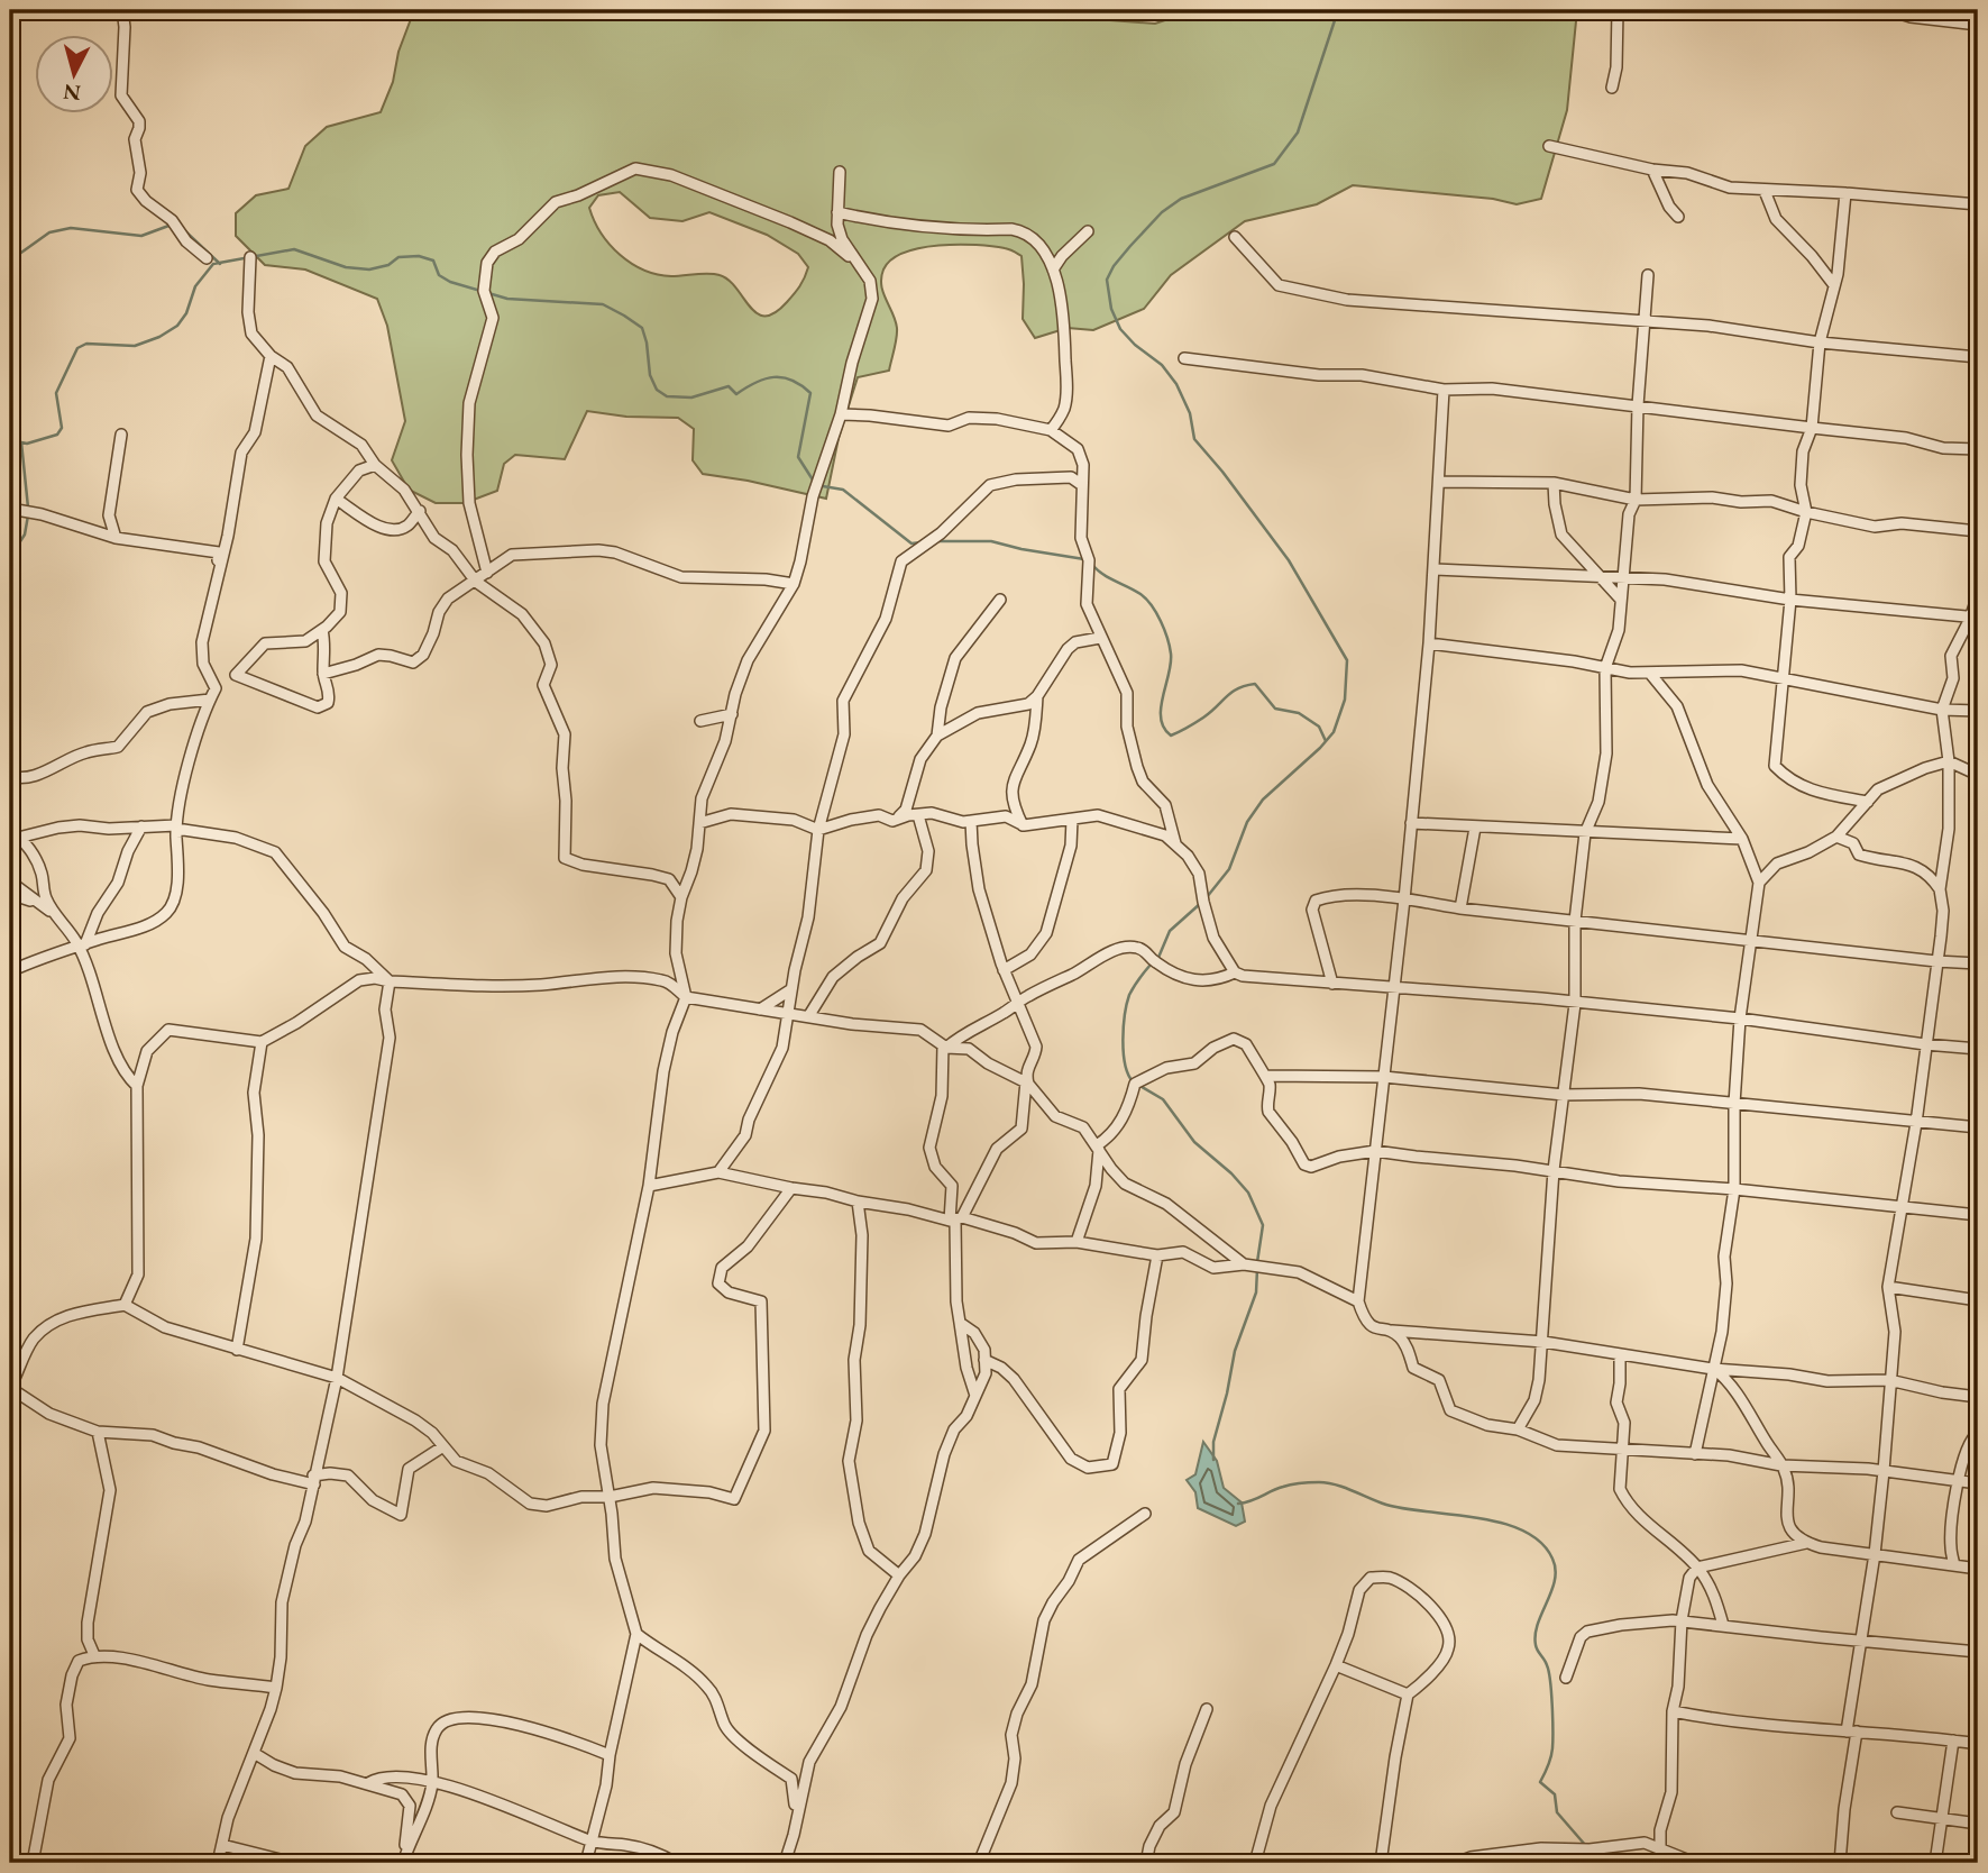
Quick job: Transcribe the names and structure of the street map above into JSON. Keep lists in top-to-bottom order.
{
  "north": "bottom"
}
